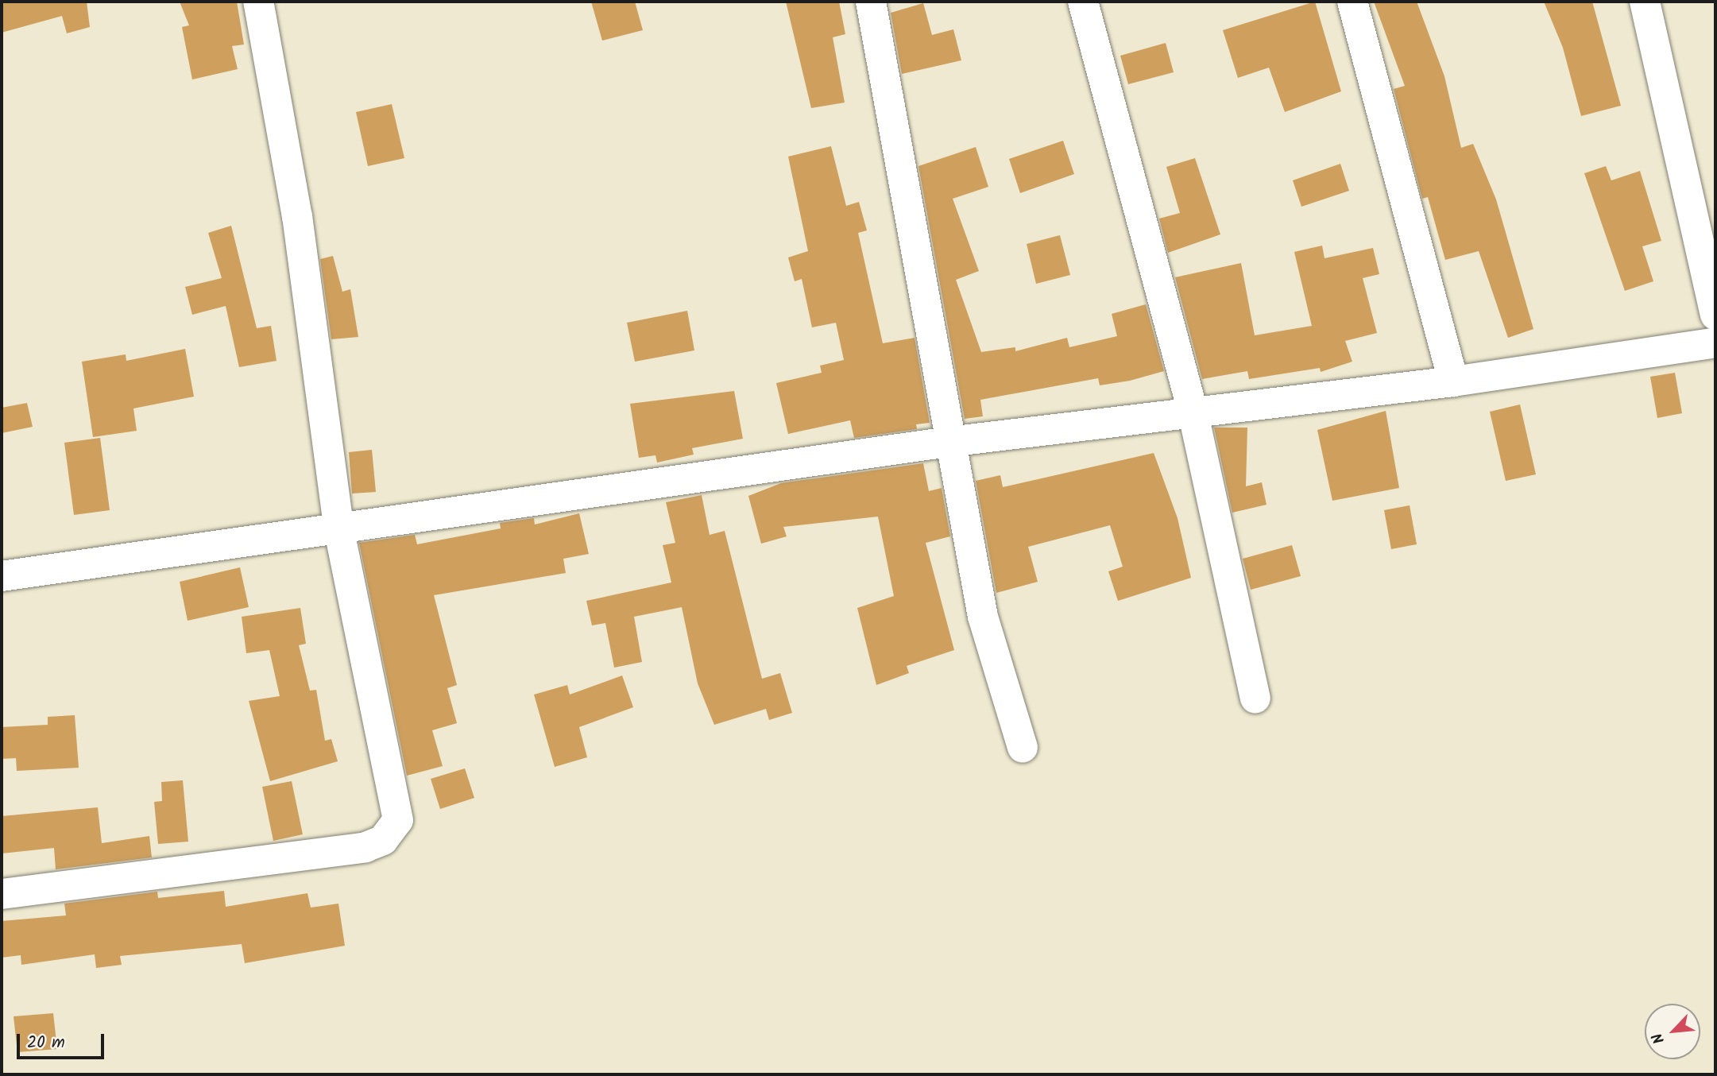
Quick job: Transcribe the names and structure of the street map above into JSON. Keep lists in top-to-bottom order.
{
  "scale_bar": "20 m",
  "north": "bottom left"
}
